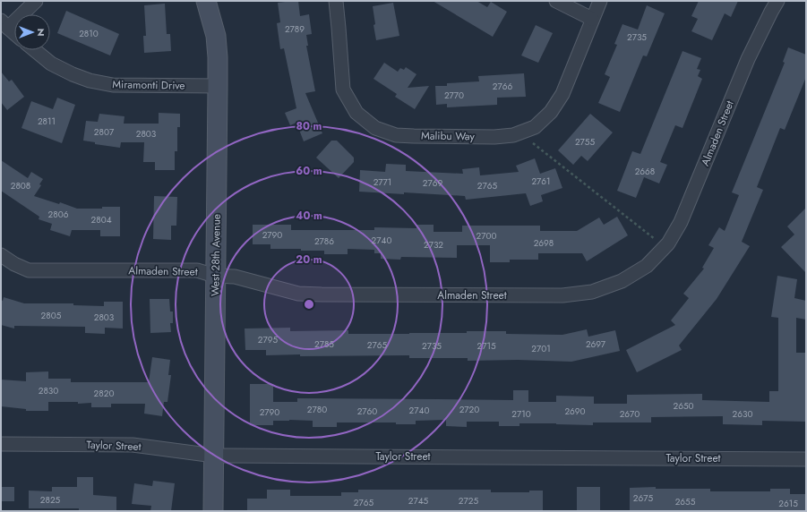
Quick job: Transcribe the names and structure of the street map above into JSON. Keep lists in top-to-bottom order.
{
  "streets": {
    "main road": ["West 28th Avenue"],
    "street": [
      "Miramonti Drive",
      "Almaden Street",
      "Malibu Way",
      "Taylor Street"
    ]
  },
  "crossings": [
    ["Miramonti Drive", "West 28th Avenue"],
    ["Almaden Street", "West 28th Avenue"],
    ["West 28th Avenue", "Taylor Street"]
  ],
  "house_numbers": [
    "2789",
    "2810",
    "2735",
    "2766",
    "2770",
    "2811",
    "2807",
    "2803",
    "2755",
    "2668",
    "2761",
    "2771",
    "2769",
    "2808",
    "2765",
    "2806",
    "2804",
    "2790",
    "2700",
    "2740",
    "2786",
    "2698",
    "2732",
    "2805",
    "2803",
    "2795",
    "2785",
    "2697",
    "2765",
    "2735",
    "2715",
    "2701",
    "2830",
    "2820",
    "2650",
    "2780",
    "2720",
    "2740",
    "2760",
    "2690",
    "2790",
    "2710",
    "2670",
    "2630",
    "2675",
    "2825",
    "2745",
    "2725",
    "2655",
    "2765",
    "2615"
  ],
  "north": "right",
  "rings": [
    "80 m",
    "60 m",
    "40 m",
    "20 m"
  ]
}
